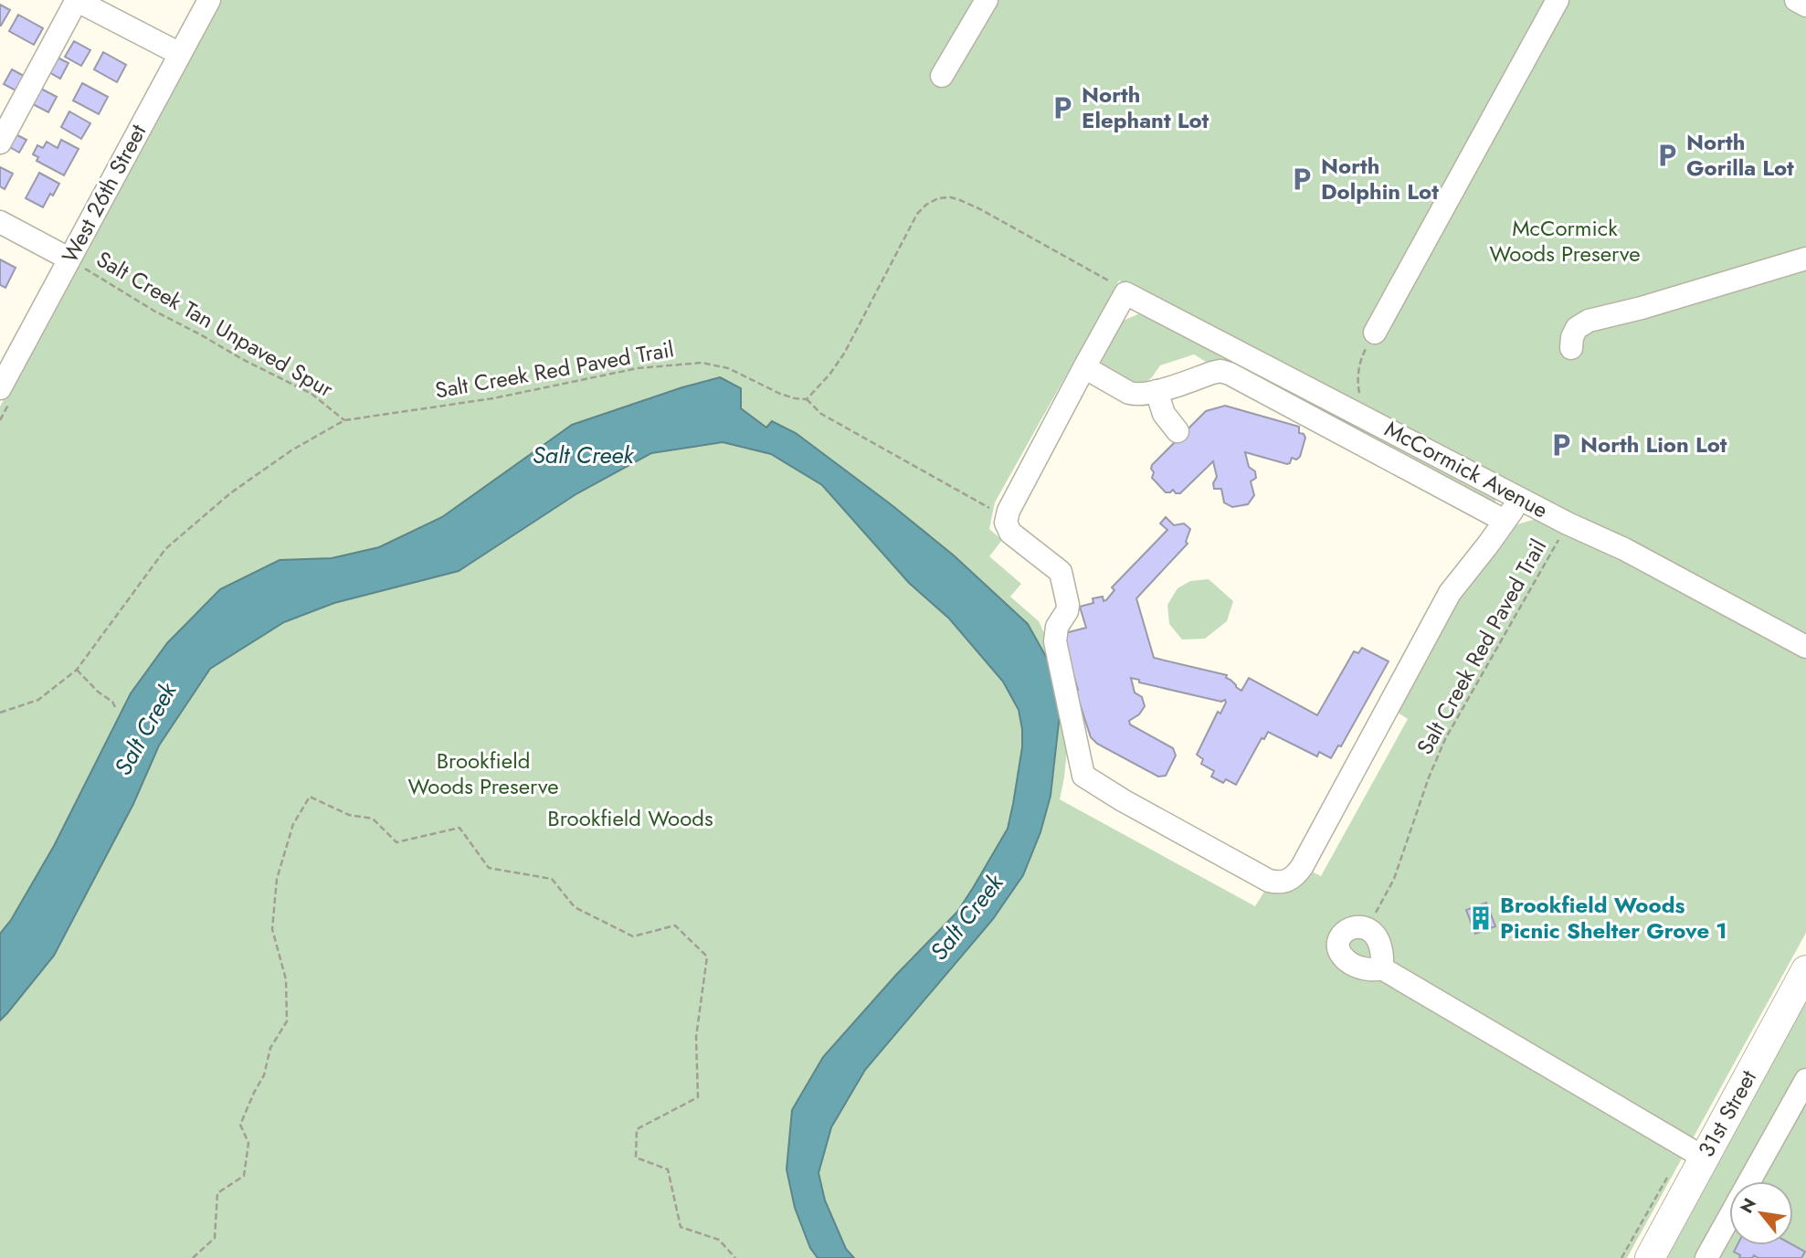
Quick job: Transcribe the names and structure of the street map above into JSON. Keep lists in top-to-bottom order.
{
  "streets": {
    "main road": ["31st Street"],
    "street": ["West 26th Street", "McCormick Avenue"],
    "path": ["Salt Creek Tan Unpaved Spur", "Salt Creek Red Paved Trail"]
  },
  "crossings": [
    ["West 26th Street", "Salt Creek Tan Unpaved Spur"],
    ["Salt Creek Tan Unpaved Spur", "Salt Creek Red Paved Trail"],
    ["Salt Creek Red Paved Trail", "McCormick Avenue"]
  ],
  "water": ["Salt Creek"],
  "parks": ["McCormick Woods Preserve", "Brookfield Woods Preserve", "Brookfield Woods"],
  "places": {
    "parking": [
      "North Elephant Lot",
      "North Gorilla Lot",
      "North Dolphin Lot",
      "North Lion Lot"
    ],
    "building": ["Brookfield Woods Picnic Shelter Grove 1"]
  },
  "north": "top left"
}
